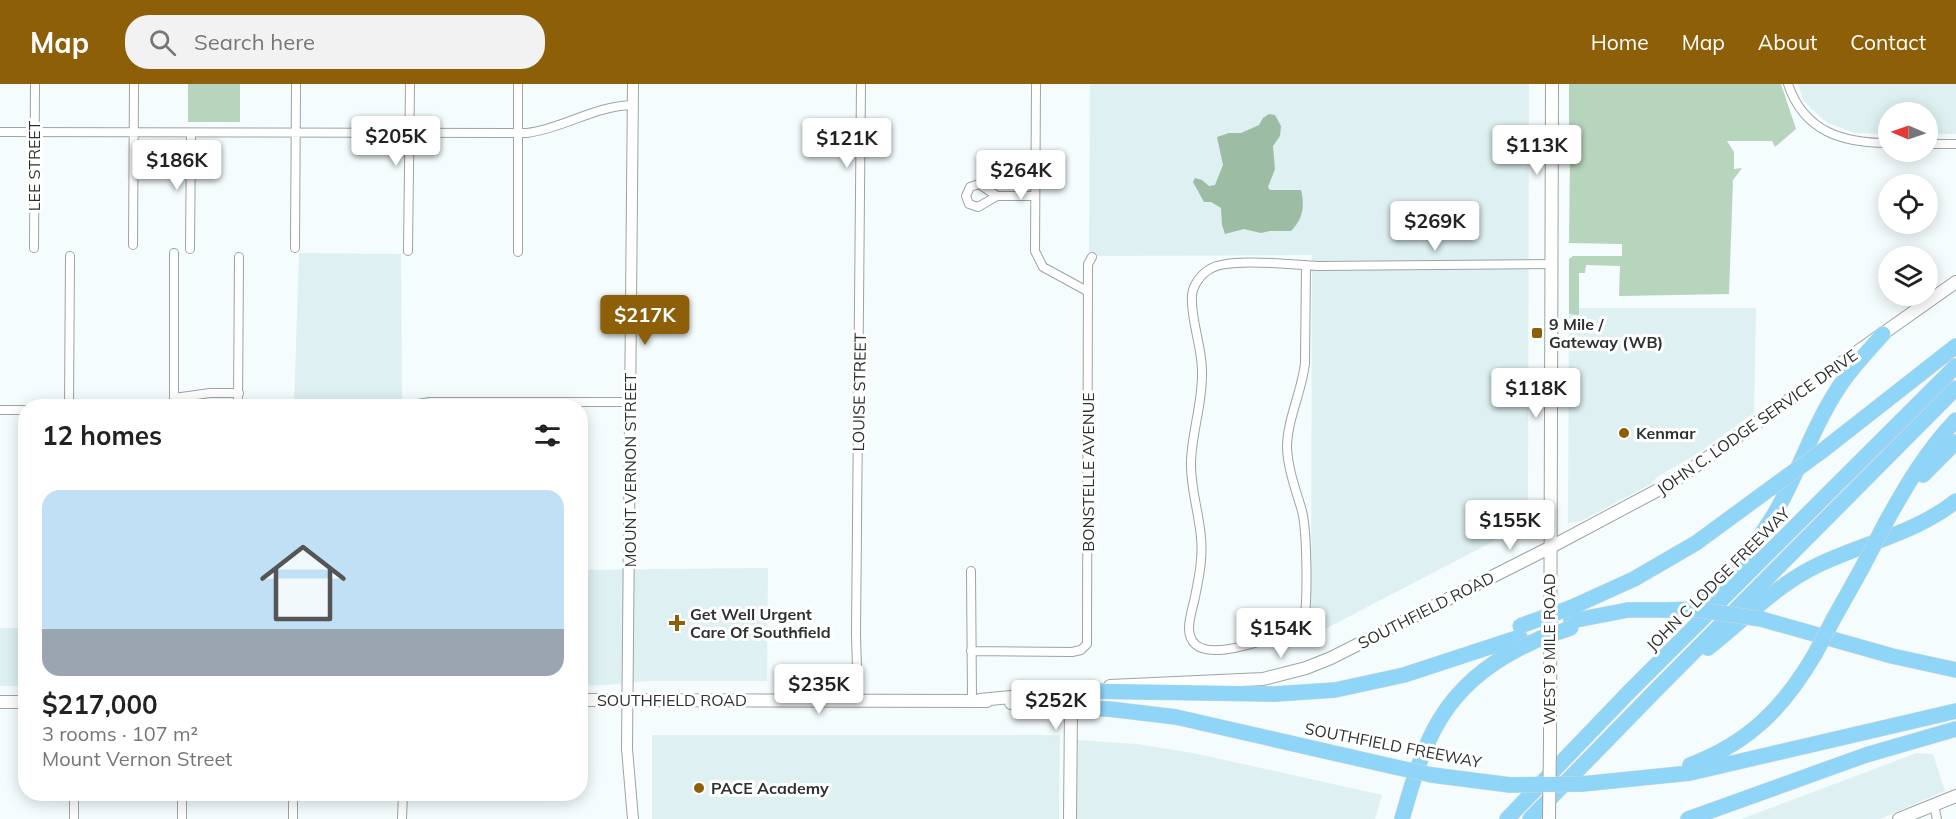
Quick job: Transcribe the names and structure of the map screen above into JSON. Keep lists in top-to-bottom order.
{
  "streets": {
    "highway": ["JOHN C LODGE FREEWAY", "SOUTHFIELD FREEWAY"],
    "main road": ["JOHN C. LODGE SERVICE DRIVE", "SOUTHFIELD ROAD", "WEST 9 MILE ROAD"],
    "street": [
      "LEE STREET",
      "LOUISE STREET",
      "MOUNT VERNON STREET",
      "BONSTELLE AVENUE"
    ]
  },
  "crossings": [
    ["LOUISE STREET", "SOUTHFIELD ROAD"],
    ["JOHN C. LODGE SERVICE DRIVE", "SOUTHFIELD ROAD"],
    ["JOHN C. LODGE SERVICE DRIVE", "WEST 9 MILE ROAD"],
    ["MOUNT VERNON STREET", "SOUTHFIELD ROAD"],
    ["SOUTHFIELD ROAD", "WEST 9 MILE ROAD"],
    ["SOUTHFIELD ROAD", "SOUTHFIELD FREEWAY"]
  ],
  "places": {
    "transit": ["9 Mile / Gateway (WB)"],
    "other": ["Kenmar", "PACE Academy"],
    "health": ["Get Well Urgent Care Of Southfield"]
  },
  "north": "left",
  "page": {
    "header": "Map",
    "search": "Search here",
    "nav": [
      "Home",
      "Map",
      "About",
      "Contact"
    ],
    "price": [
      "$205K",
      "$121K",
      "$113K",
      "$186K",
      "$264K",
      "$269K",
      "$217K",
      "$118K",
      "$155K",
      "$154K",
      "$235K",
      "$252K"
    ],
    "heading": "12 homes",
    "list": [
      {
        "name": "$217,000",
        "note": "3 rooms · 107 m² · Mount Vernon Street"
      }
    ]
  }
}
